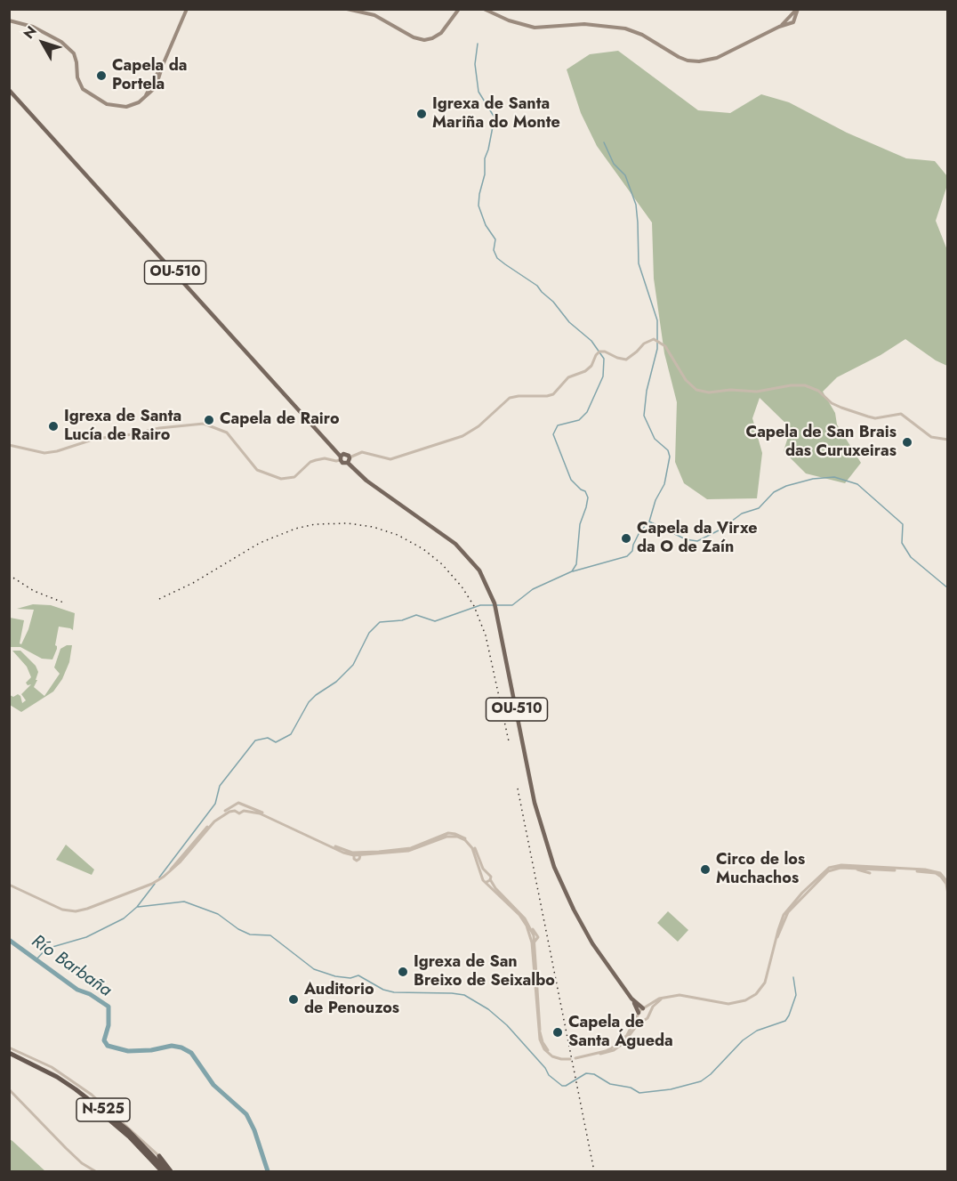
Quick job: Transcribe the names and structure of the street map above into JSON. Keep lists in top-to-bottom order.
{
  "streets": {
    "highway": ["N-525"],
    "main road": ["OU-510"]
  },
  "water": ["Río Barbaña"],
  "places": [
    "Capela da Portela",
    "Igrexa de Santa Mariña do Monte",
    "Capela de Rairo",
    "Igrexa de Santa Lucía de Rairo",
    "Capela de San Brais das Curuxeiras",
    "Capela da Virxe da O de Zaín",
    "Circo de los Muchachos",
    "Igrexa de San Breixo de Seixalbo",
    "Auditorio de Penouzos",
    "Capela de Santa Águeda"
  ],
  "north": "top left"
}
